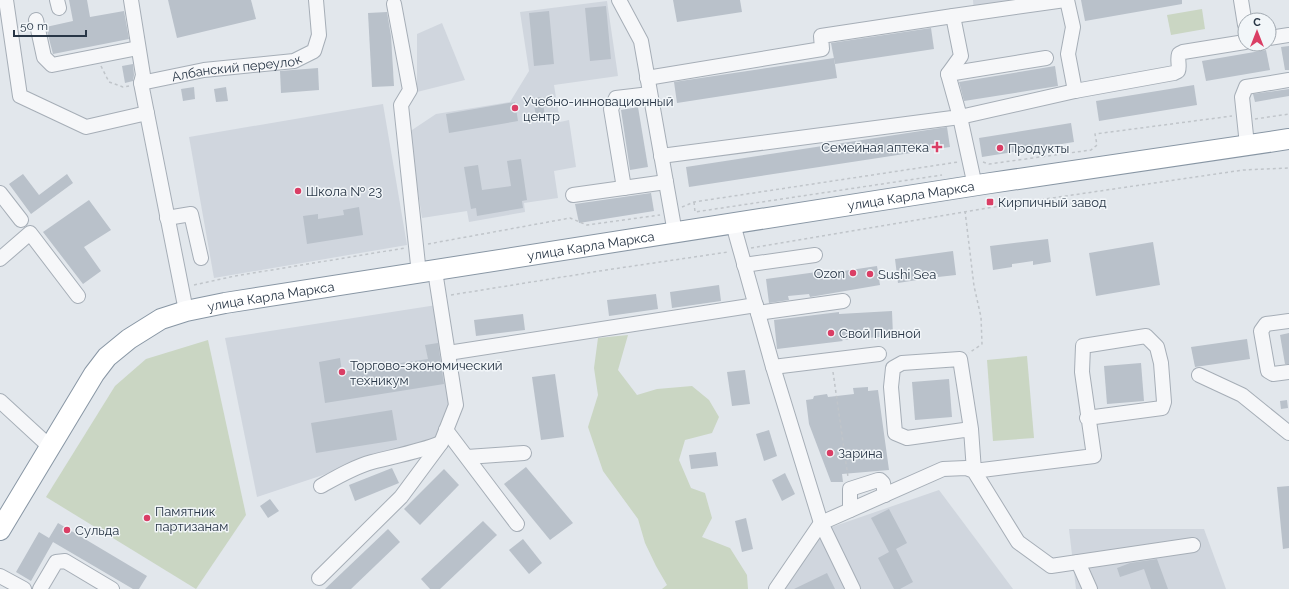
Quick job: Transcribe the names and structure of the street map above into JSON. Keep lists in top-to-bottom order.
{
  "streets": {
    "highway": ["улица Карла Маркса"],
    "street": ["Албанский переулок"]
  },
  "places": {
    "other": [
      "Учебно-инновационный центр",
      "Продукты",
      "Школа № 23",
      "Ozon",
      "Sushi Sea",
      "Свой Пивной",
      "Торгово-экономический техникум",
      "Зарина",
      "Памятник партизанам",
      "Сульда"
    ],
    "health": ["Семейная аптека"],
    "transit": ["Кирпичный завод"]
  },
  "scale_bar": "50 m",
  "north": "top"
}
